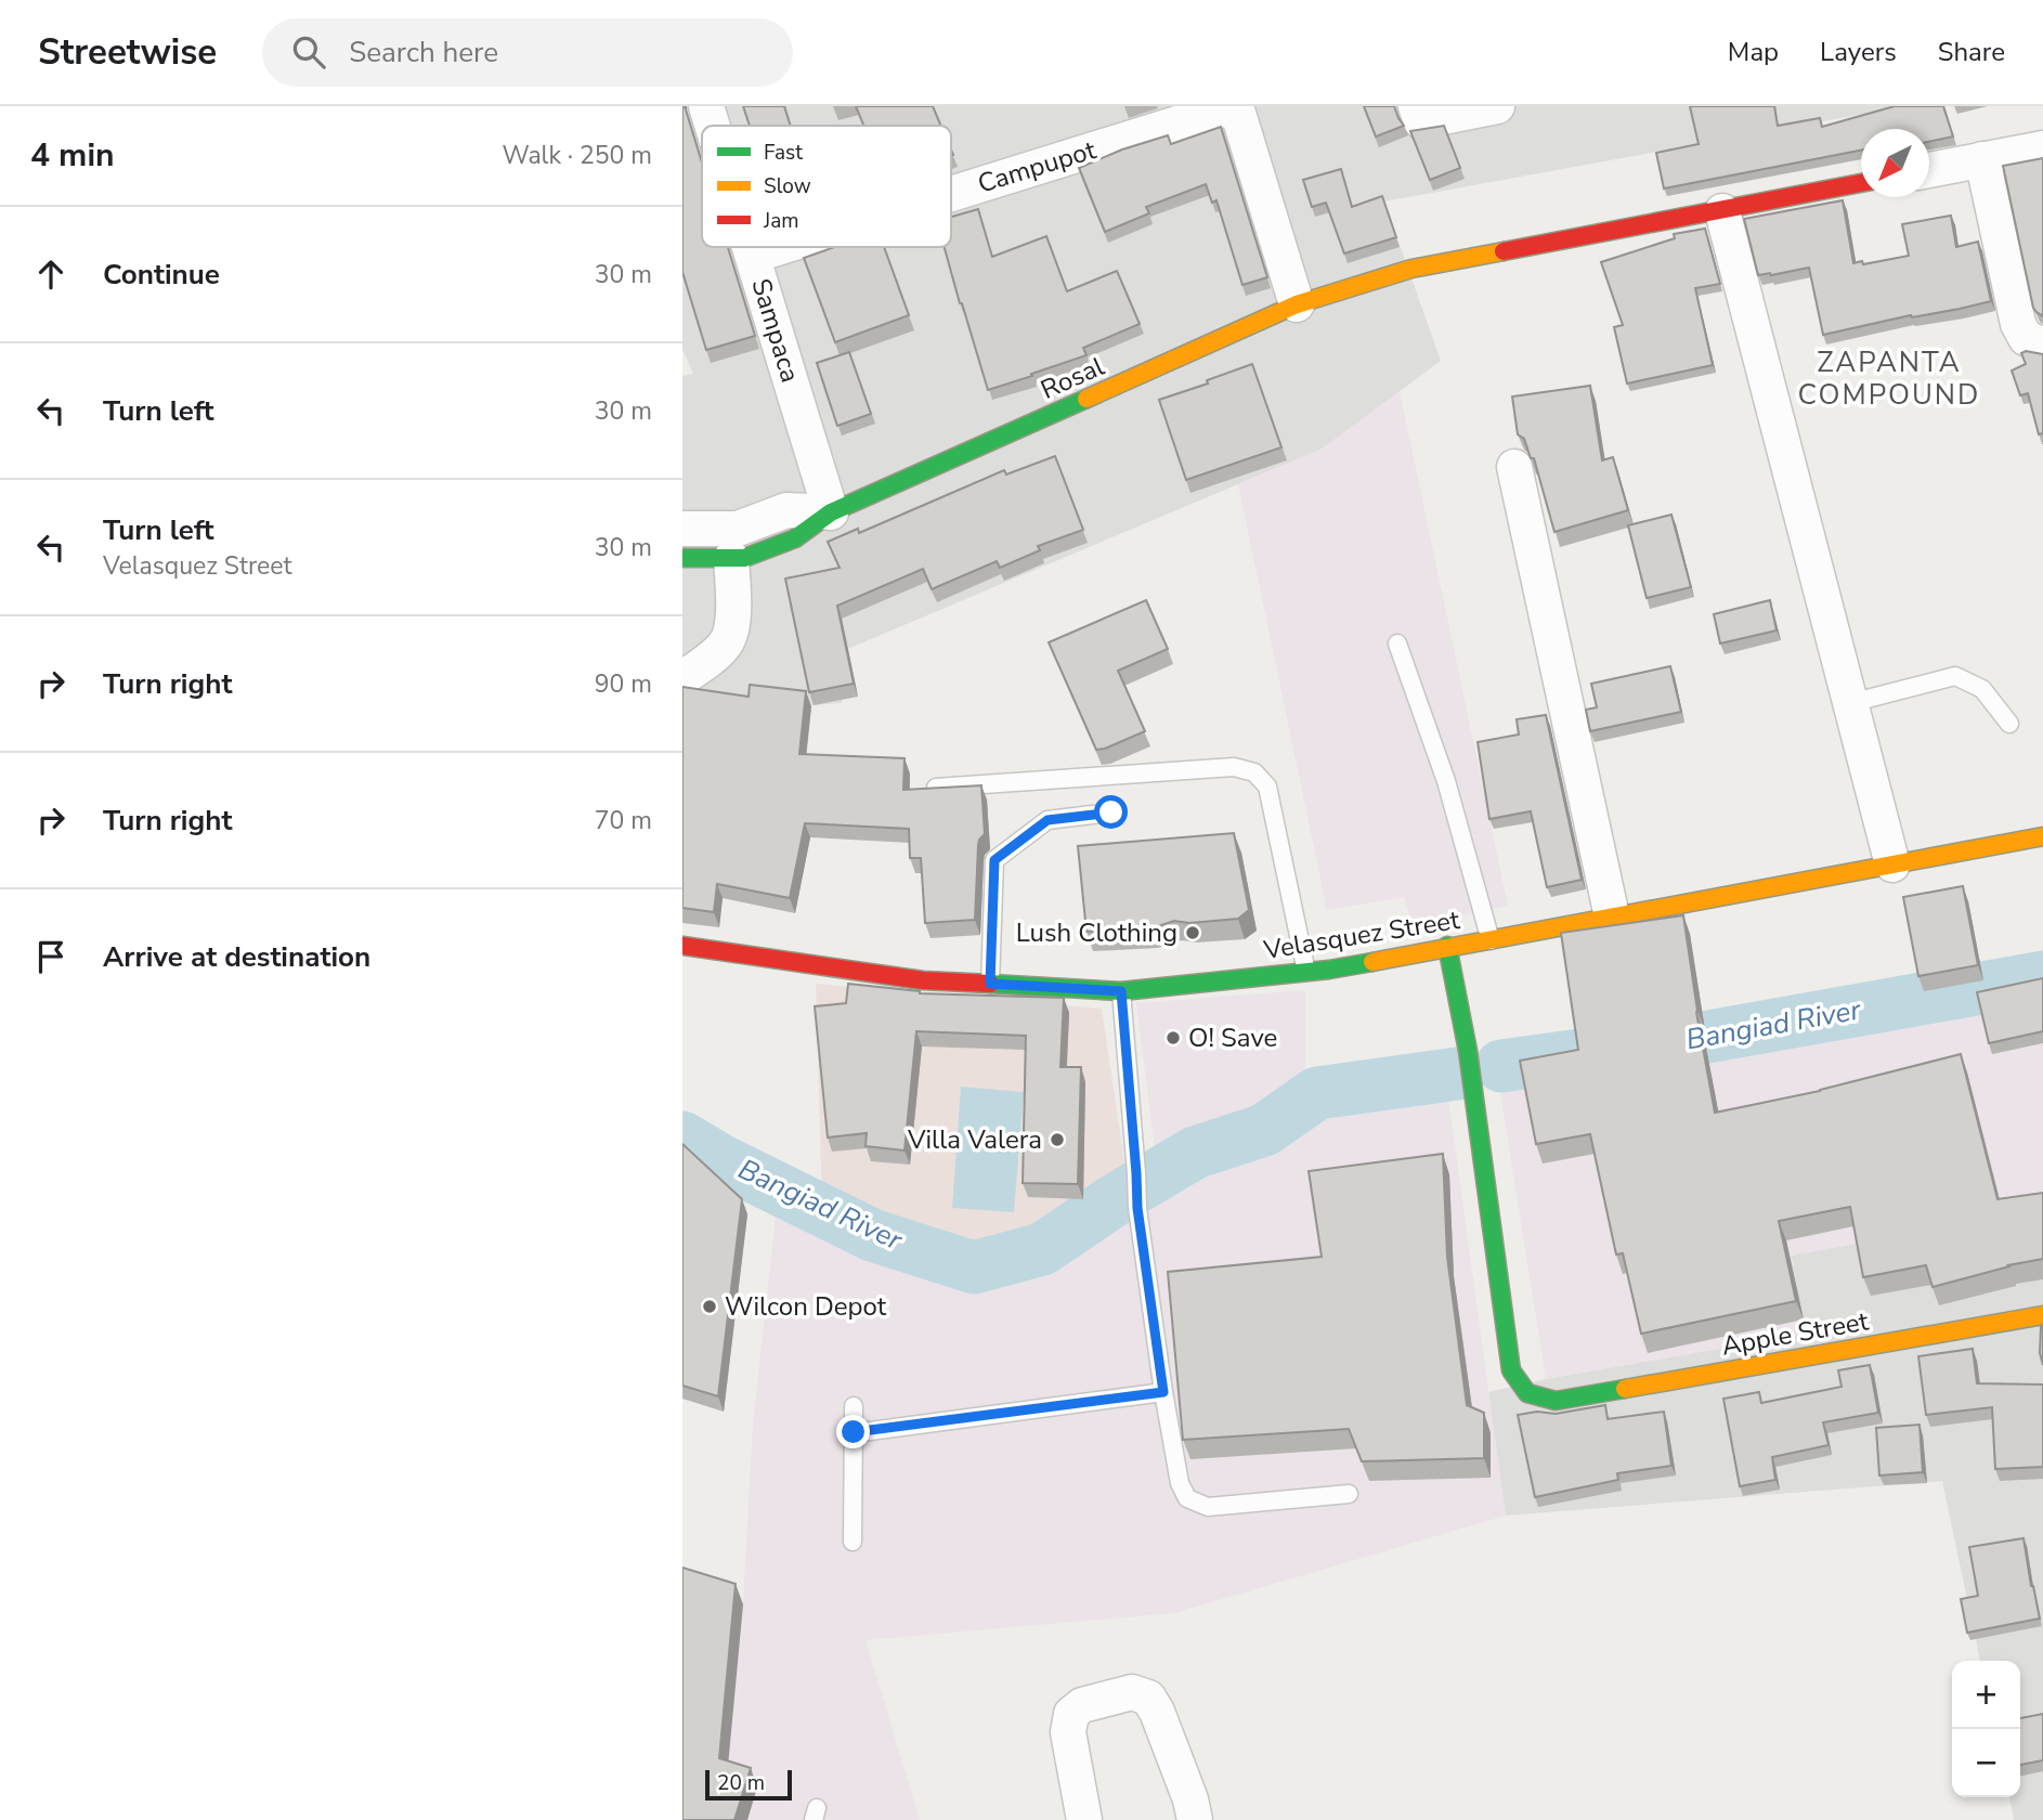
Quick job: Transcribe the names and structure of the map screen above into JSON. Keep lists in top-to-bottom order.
{
  "streets": {
    "street": [
      "Campupot",
      "Sampaca",
      "Rosal",
      "Velasquez Street",
      "Apple Street"
    ]
  },
  "crossings": [
    ["Campupot", "Sampaca"],
    ["Sampaca", "Rosal"],
    ["Velasquez Street", "Apple Street"]
  ],
  "districts": ["ZAPANTA COMPOUND"],
  "water": ["Bangiad River"],
  "places": [
    "Lush Clothing",
    "O! Save",
    "Villa Valera",
    "Wilcon Depot"
  ],
  "legend": ["Fast", "Slow", "Jam"],
  "scale_bar": "20 m",
  "north": "bottom left",
  "page": {
    "header": "Streetwise",
    "search": "Search here",
    "nav": ["Map", "Layers", "Share"],
    "heading": ["4 min", "Walk · 250 m"],
    "list": [
      ["Continue", "30 m"],
      ["Turn left", "30 m"],
      ["Turn left", "Velasquez Street", "30 m"],
      ["Turn right", "90 m"],
      ["Turn right", "70 m"],
      "Arrive at destination"
    ],
    "map_buttons": ["+", "−"],
    "scale": "20 m"
  }
}
